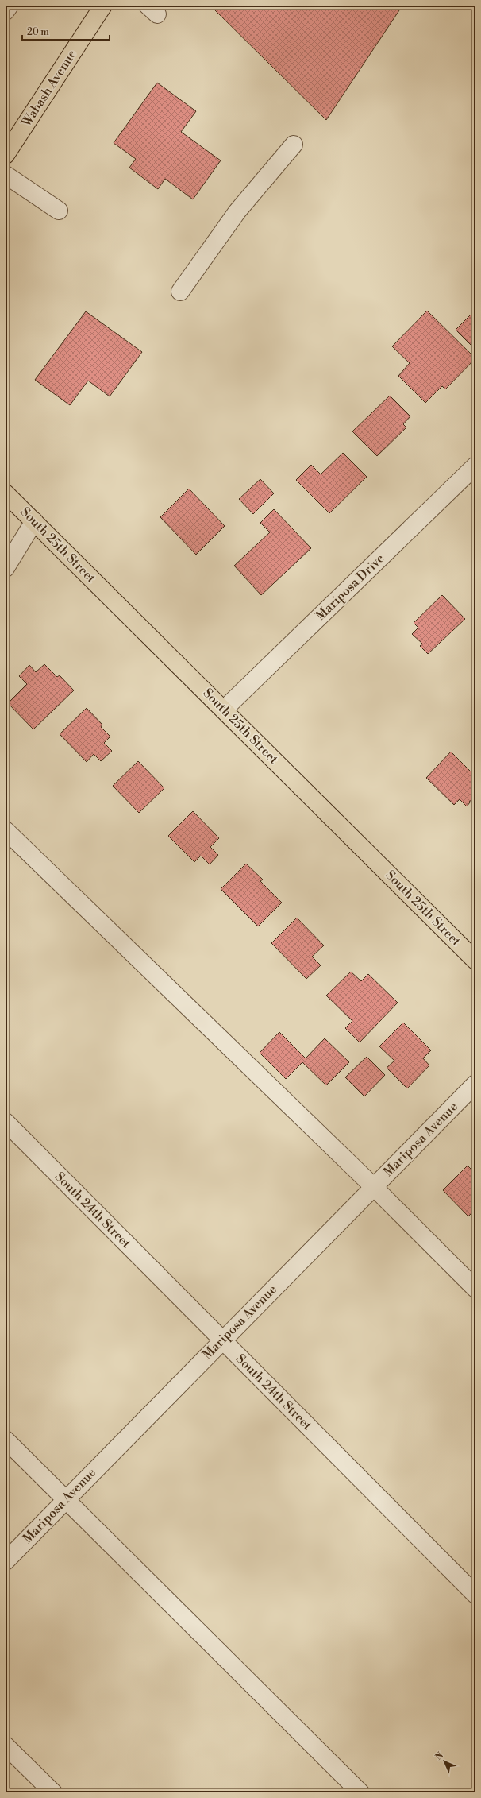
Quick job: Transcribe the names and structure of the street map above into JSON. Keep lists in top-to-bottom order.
{
  "streets": {
    "main road": ["Wabash Avenue", "South 25th Street"],
    "street": ["Mariposa Drive", "Mariposa Avenue", "South 24th Street"]
  },
  "crossings": [
    ["South 25th Street", "Mariposa Drive"],
    ["Mariposa Avenue", "South 24th Street"]
  ],
  "scale_bar": "20 m",
  "north": "top left"
}
